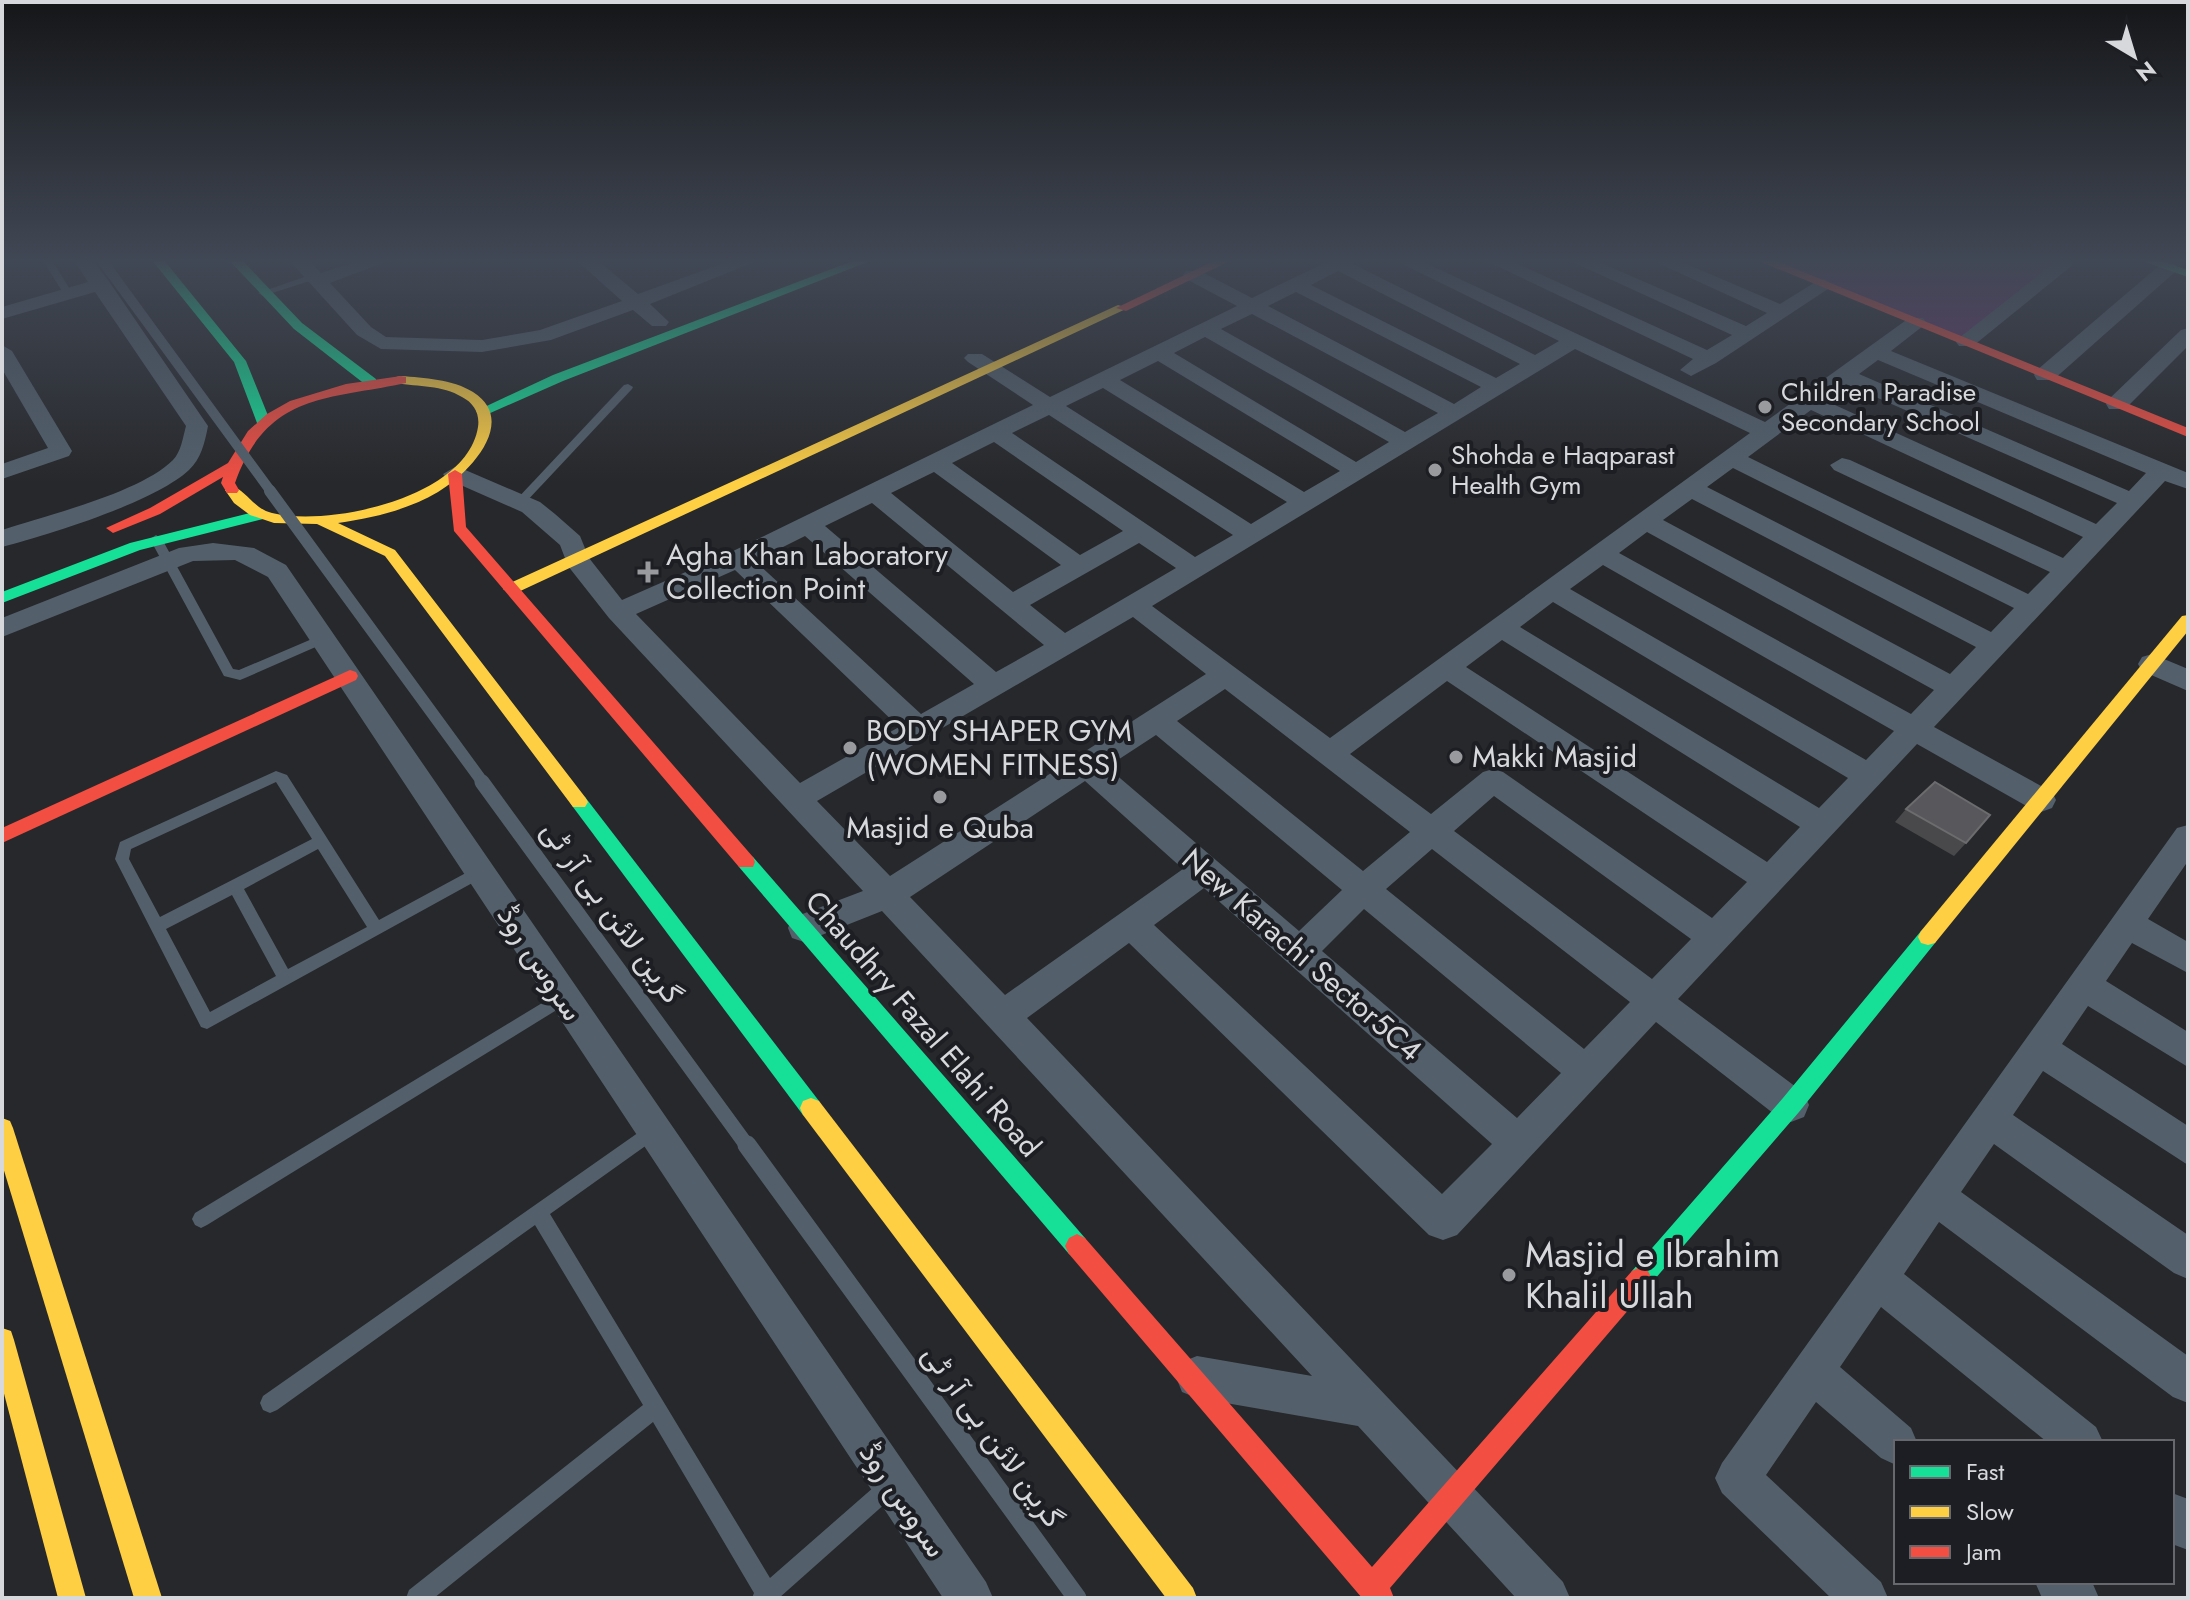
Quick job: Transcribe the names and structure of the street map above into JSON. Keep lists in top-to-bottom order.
{
  "streets": {
    "main road": ["Chaudhry Fazal Elahi Road"],
    "street": ["New Karachi Sector5C4", "سروس روڈ"],
    "lane": ["گرین لائن بی آر ٹی"]
  },
  "places": {
    "other": [
      "Children Paradise Secondary School",
      "Shohda e Haqparast Health Gym",
      "BODY SHAPER GYM (WOMEN FITNESS)",
      "Makki Masjid",
      "Masjid e Quba",
      "Masjid e Ibrahim Khalil Ullah"
    ],
    "health": ["Agha Khan Laboratory Collection Point"]
  },
  "legend": ["Fast", "Slow", "Jam"],
  "north": "bottom right"
}
